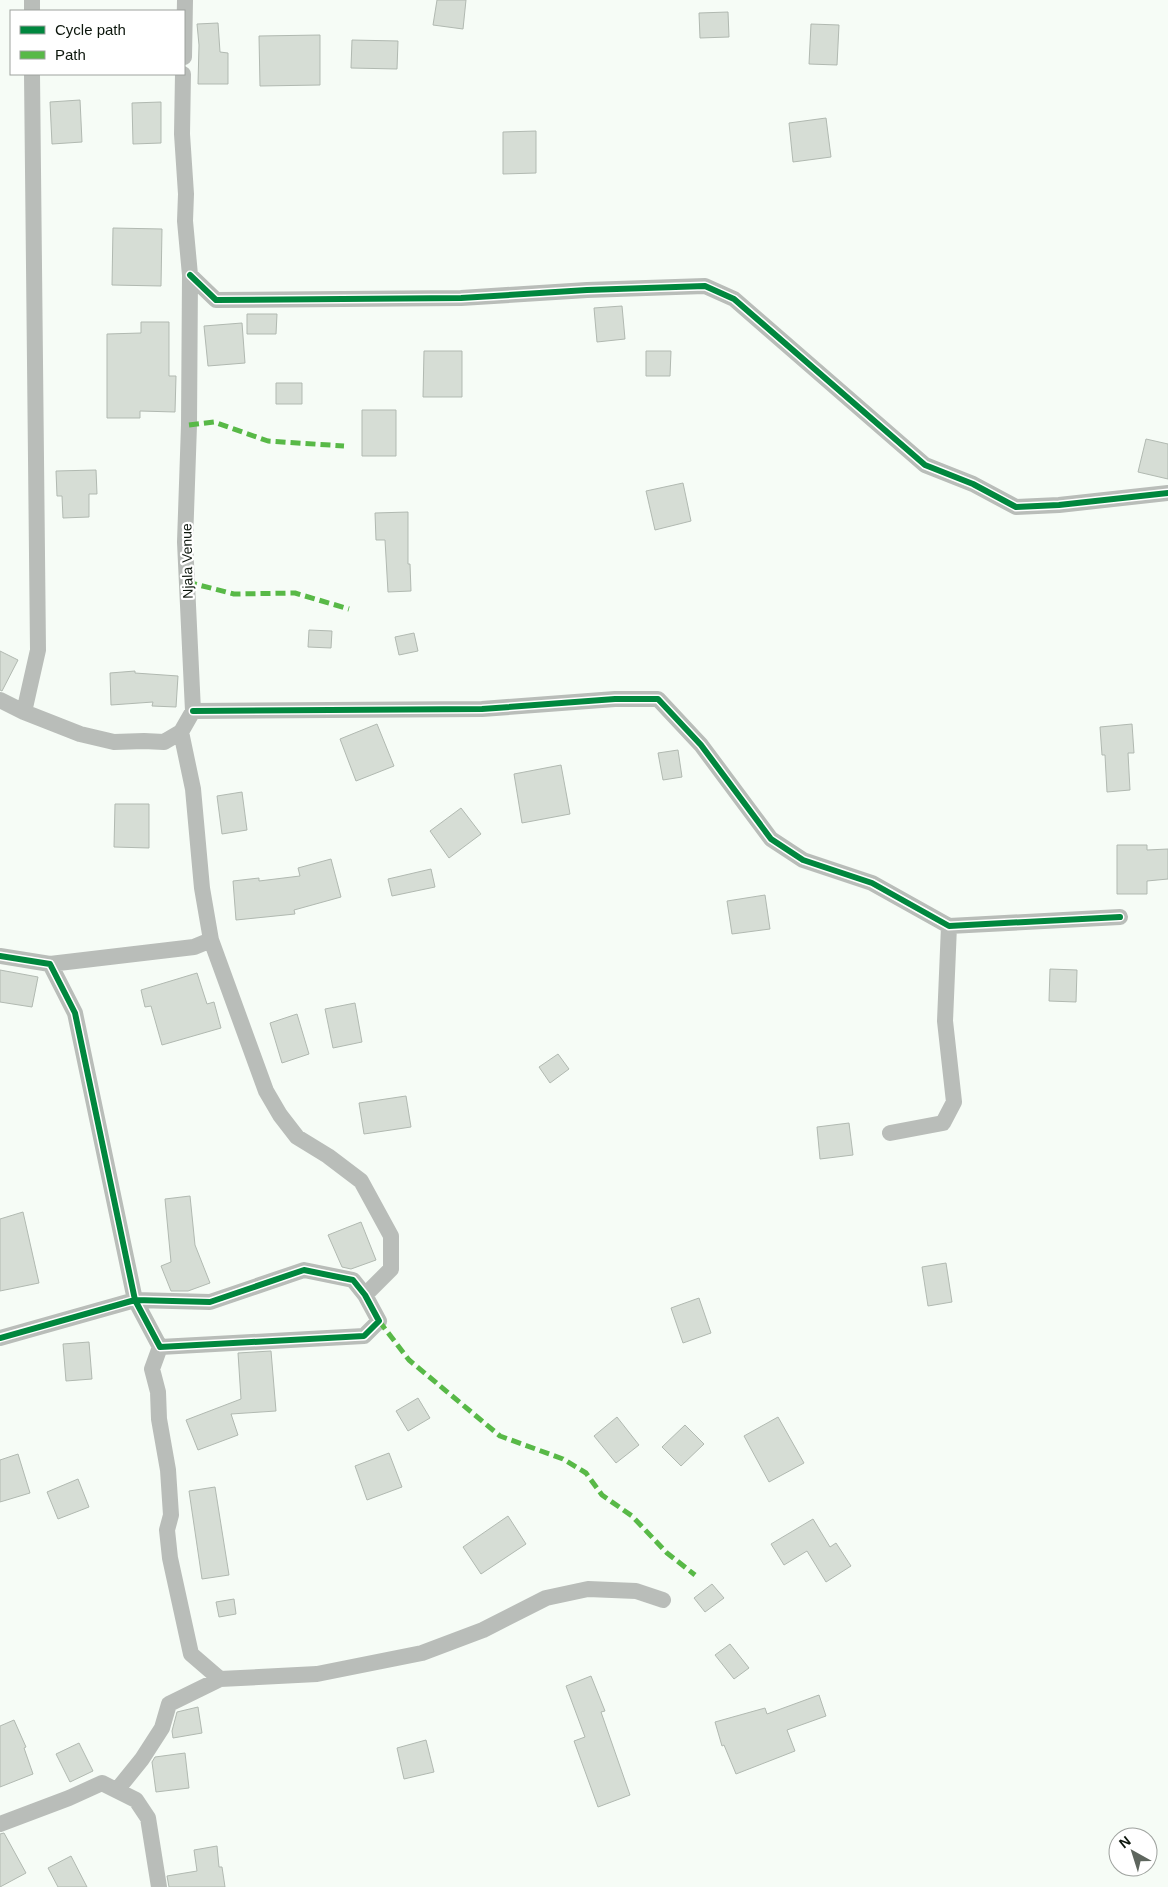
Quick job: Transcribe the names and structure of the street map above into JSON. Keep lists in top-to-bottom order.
{
  "streets": {
    "street": ["Njala Venue"]
  },
  "legend": ["Cycle path", "Path"],
  "north": "top left"
}
